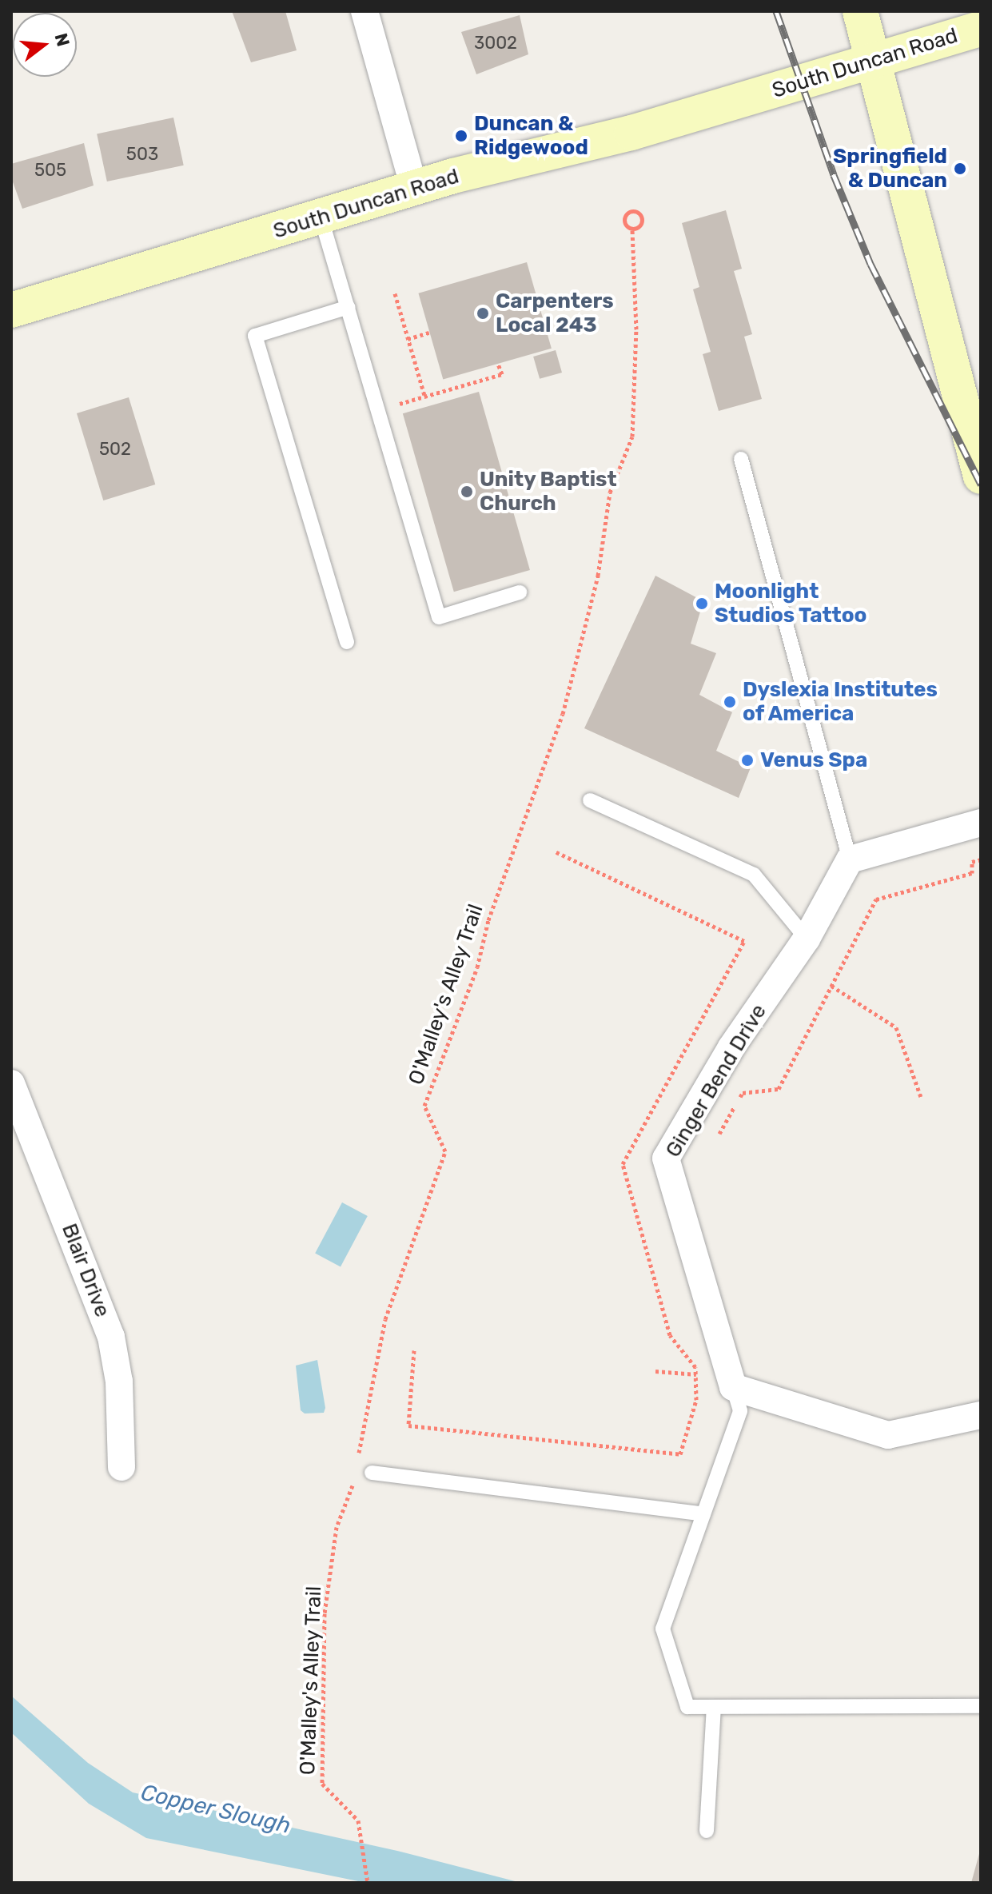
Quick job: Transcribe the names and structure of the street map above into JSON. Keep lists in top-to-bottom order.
{
  "streets": {
    "main road": ["South Duncan Road"],
    "street": ["Ginger Bend Drive", "Blair Drive"],
    "path": ["O'Malley's Alley Trail"]
  },
  "water": ["Copper Slough"],
  "places": [
    "Duncan & Ridgewood",
    "Springfield & Duncan",
    "Carpenters Local 243",
    "Unity Baptist Church",
    "Moonlight Studios Tattoo",
    "Dyslexia Institutes of America",
    "Venus Spa"
  ],
  "house_numbers": [
    "3002",
    "503",
    "505",
    "502"
  ],
  "north": "right"
}
